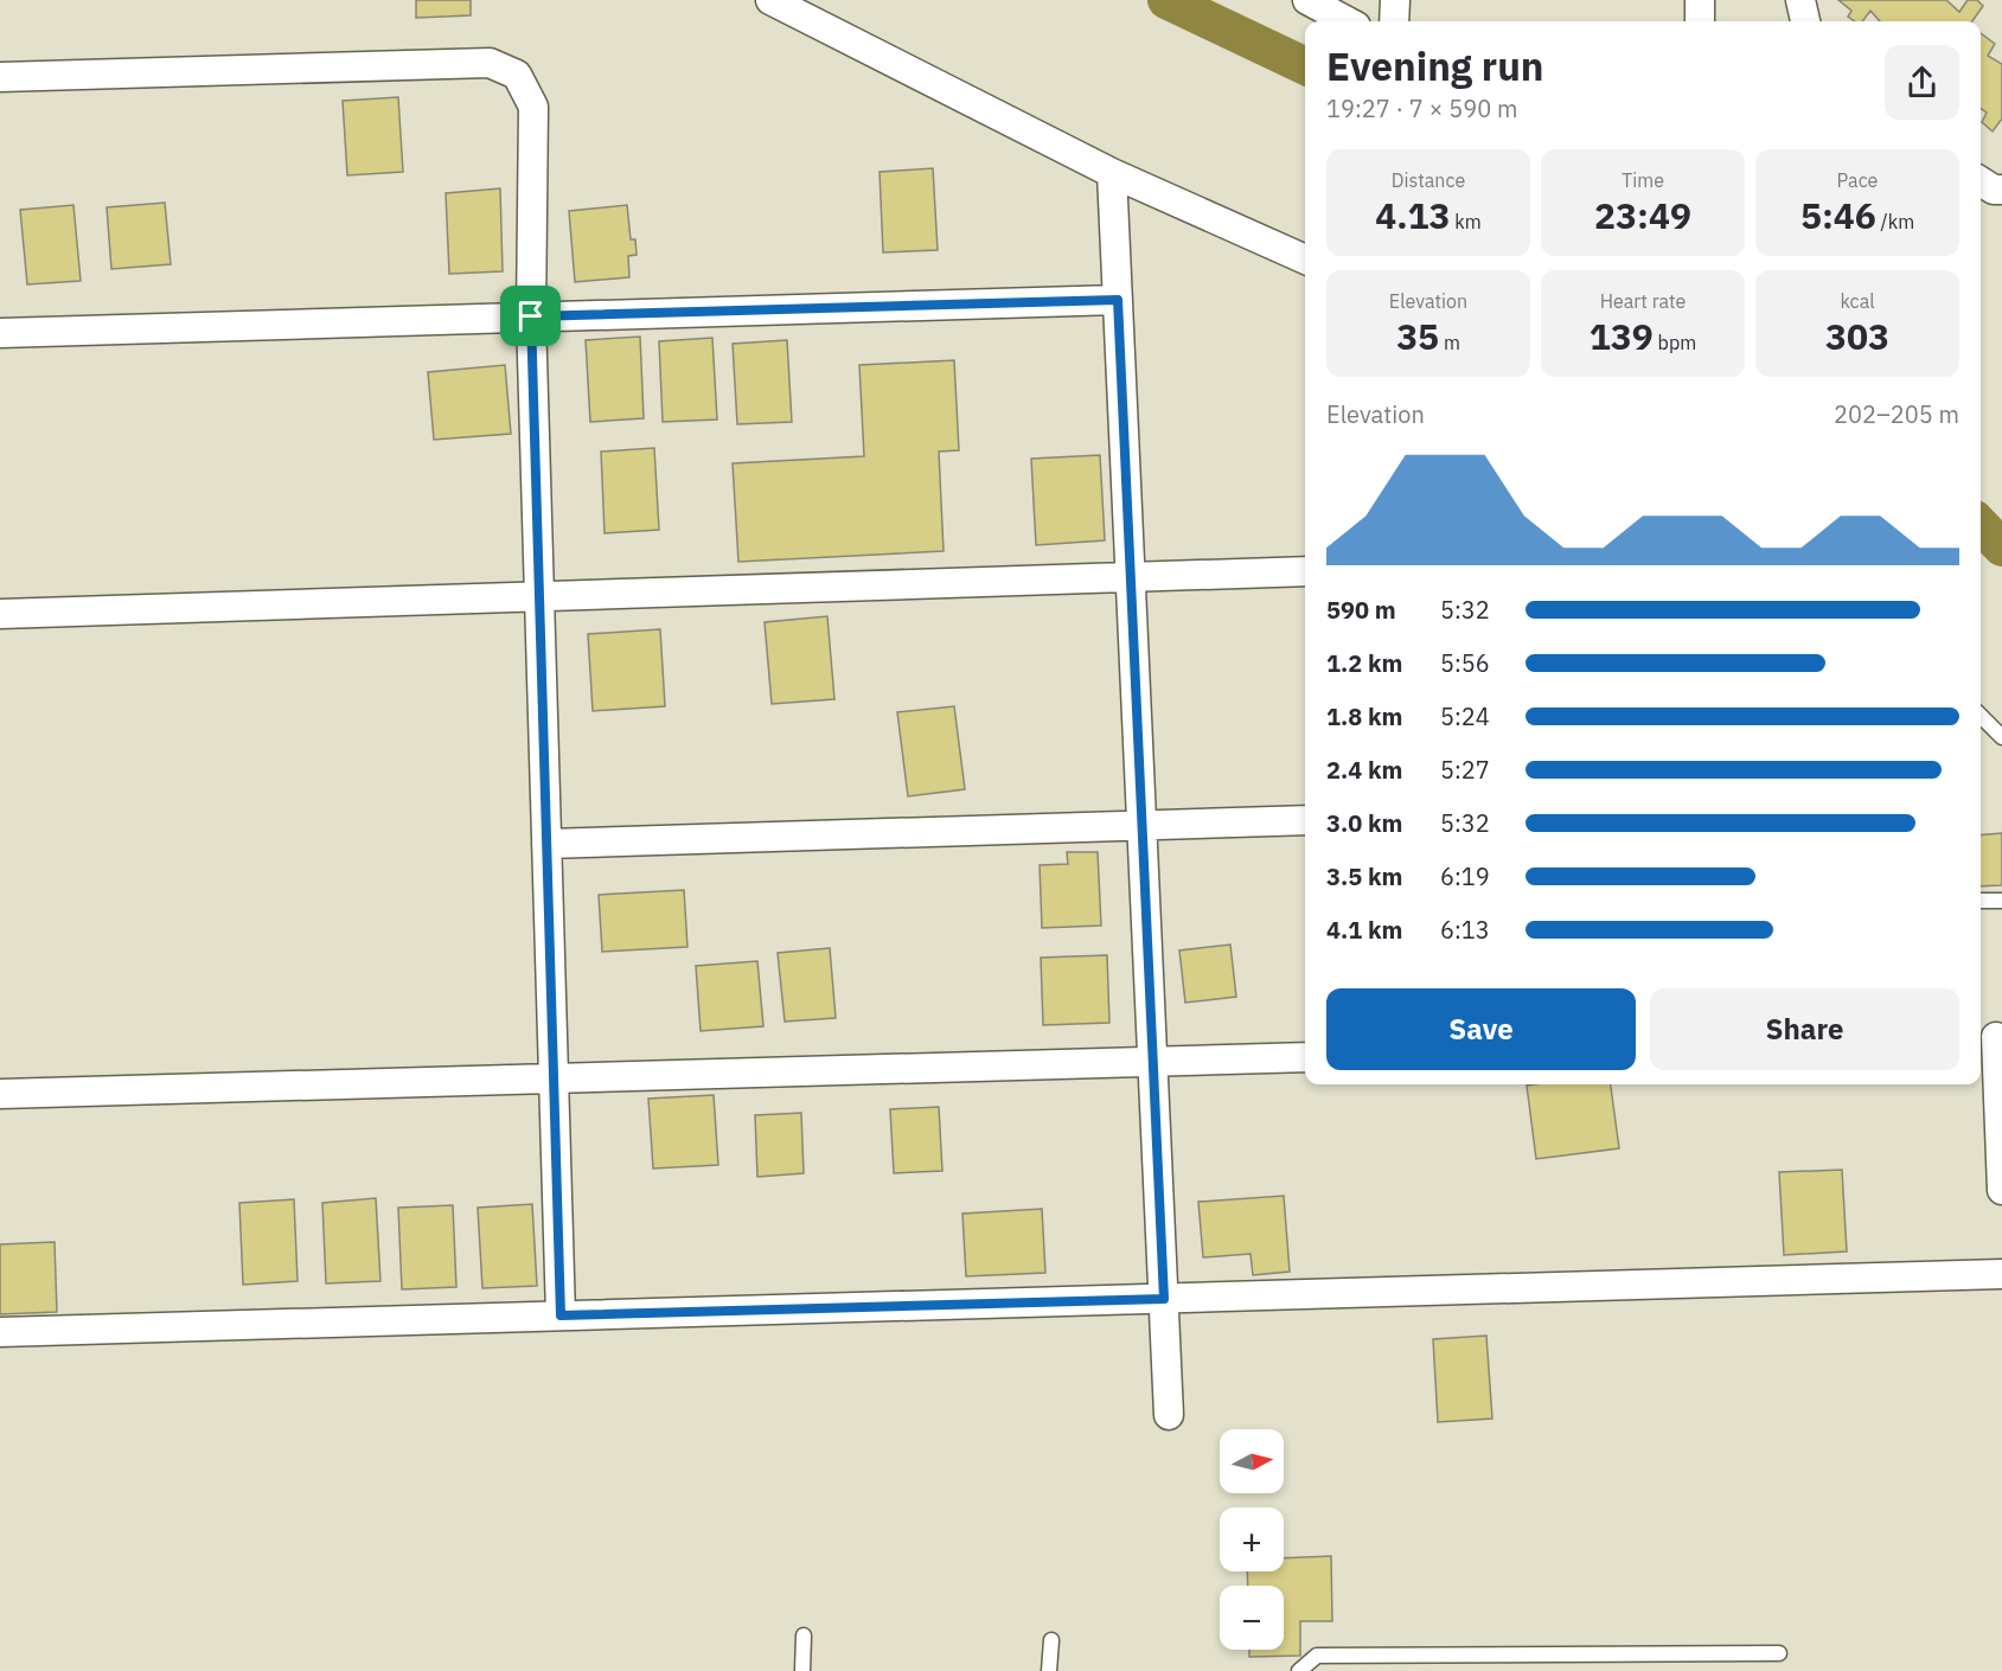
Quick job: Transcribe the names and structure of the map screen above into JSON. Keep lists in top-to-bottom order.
{
  "north": "right",
  "page": {
    "heading": ["Evening run", "19:27 · 7 × 590 m"],
    "stats": [
      ["Distance", "4.13 km"],
      ["Time", "23:49"],
      ["Pace", "5:46 /km"],
      ["Elevation", "35 m"],
      ["Heart rate", "139 bpm"],
      ["kcal", "303"]
    ],
    "chart": ["Elevation", "202–205 m"],
    "list": [
      {
        "name": "590 m",
        "note": "5:32"
      },
      {
        "name": "1.2 km",
        "note": "5:56"
      },
      {
        "name": "1.8 km",
        "note": "5:24"
      },
      {
        "name": "2.4 km",
        "note": "5:27"
      },
      {
        "name": "3.0 km",
        "note": "5:32"
      },
      {
        "name": "3.5 km",
        "note": "6:19"
      },
      {
        "name": "4.1 km",
        "note": "6:13"
      }
    ],
    "buttons": ["Save", "Share"],
    "map_buttons": ["+", "−"]
  }
}
